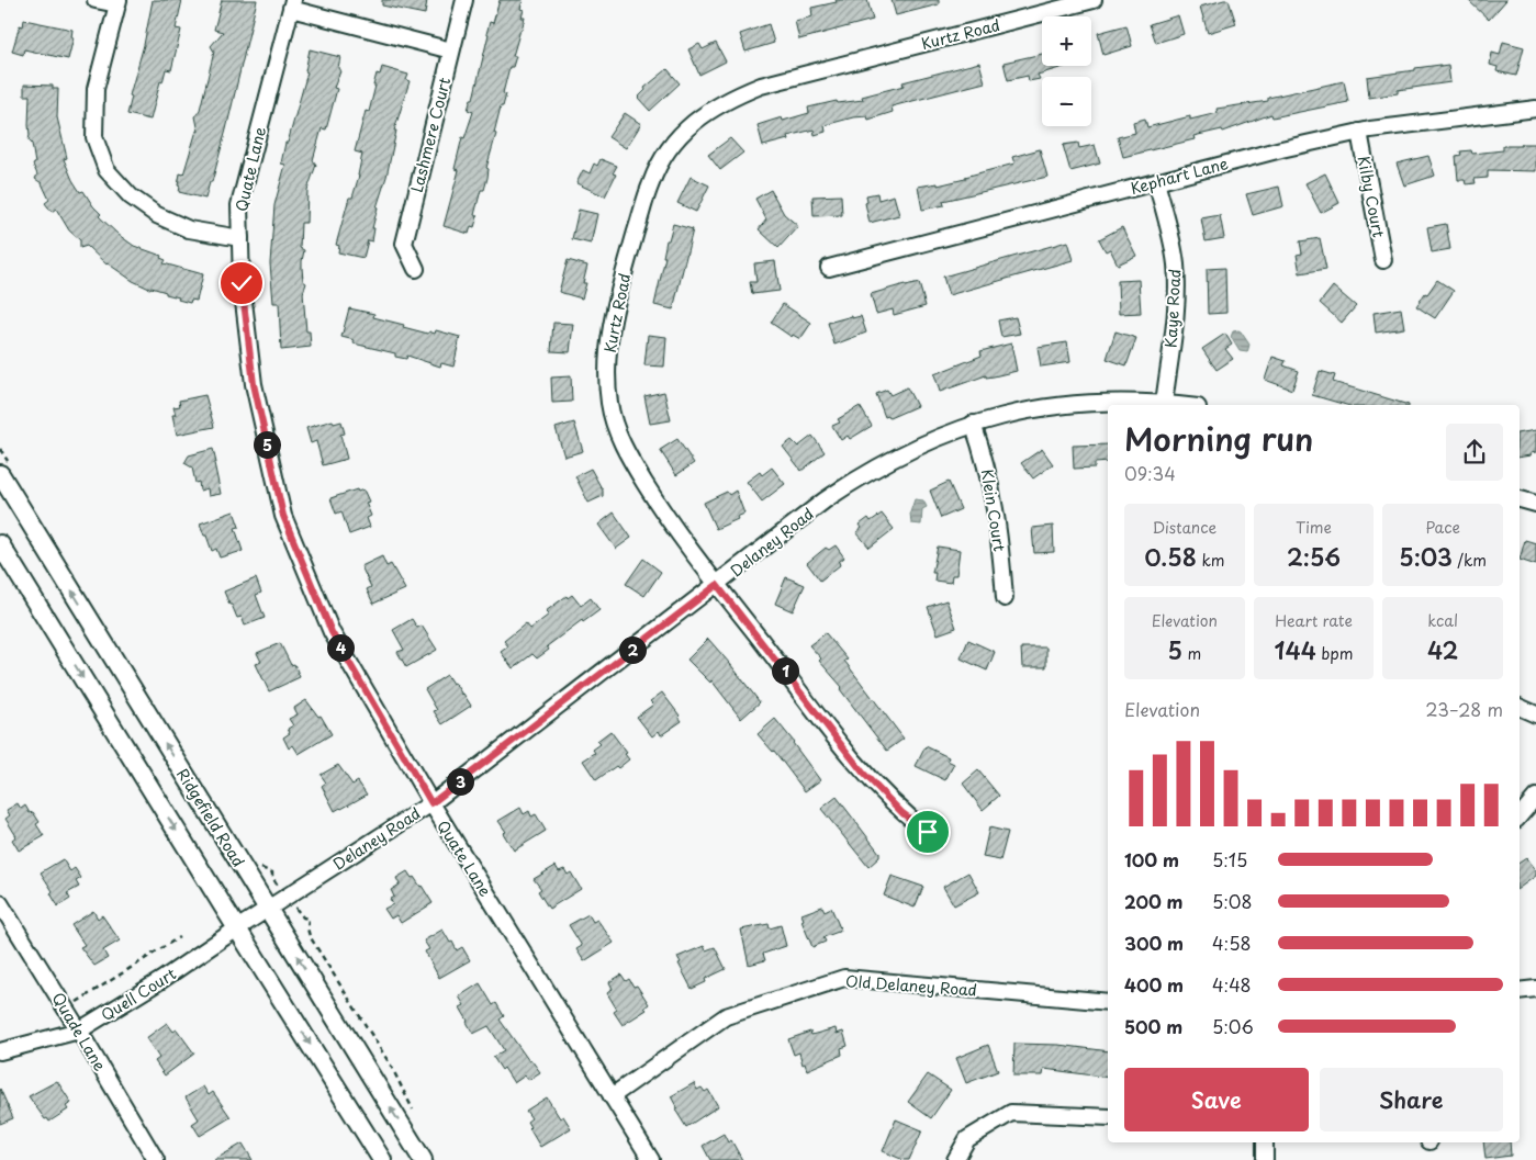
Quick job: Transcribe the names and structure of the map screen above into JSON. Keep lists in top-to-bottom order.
{
  "streets": {
    "main road": ["Ridgefield Road"],
    "street": [
      "Kurtz Road",
      "Lashmere Court",
      "Quate Lane",
      "Kephart Lane",
      "Kilby Court",
      "Kaye Road",
      "Klein Court",
      "Delaney Road",
      "Old Delaney Road",
      "Quell Court",
      "Quade Lane"
    ]
  },
  "crossings": [
    ["Kurtz Road", "Delaney Road"],
    ["Quate Lane", "Delaney Road"],
    ["Quate Lane", "Old Delaney Road"],
    ["Kephart Lane", "Kilby Court"],
    ["Kephart Lane", "Kaye Road"],
    ["Kaye Road", "Delaney Road"],
    ["Klein Court", "Delaney Road"],
    ["Delaney Road", "Ridgefield Road"],
    ["Delaney Road", "Quell Court"],
    ["Quell Court", "Quade Lane"]
  ],
  "page": {
    "map_buttons": ["+", "−"],
    "heading": ["Morning run", "09:34"],
    "pins": [
      "5",
      "4",
      "2",
      "1",
      "3"
    ],
    "stats": [
      ["Distance", "0.58 km"],
      ["Time", "2:56"],
      ["Pace", "5:03 /km"],
      ["Elevation", "5 m"],
      ["Heart rate", "144 bpm"],
      ["kcal", "42"]
    ],
    "chart": ["Elevation", "23–28 m"],
    "list": [
      {
        "name": "100 m",
        "note": "5:15"
      },
      {
        "name": "200 m",
        "note": "5:08"
      },
      {
        "name": "300 m",
        "note": "4:58"
      },
      {
        "name": "400 m",
        "note": "4:48"
      },
      {
        "name": "500 m",
        "note": "5:06"
      }
    ],
    "buttons": ["Save", "Share"]
  }
}
